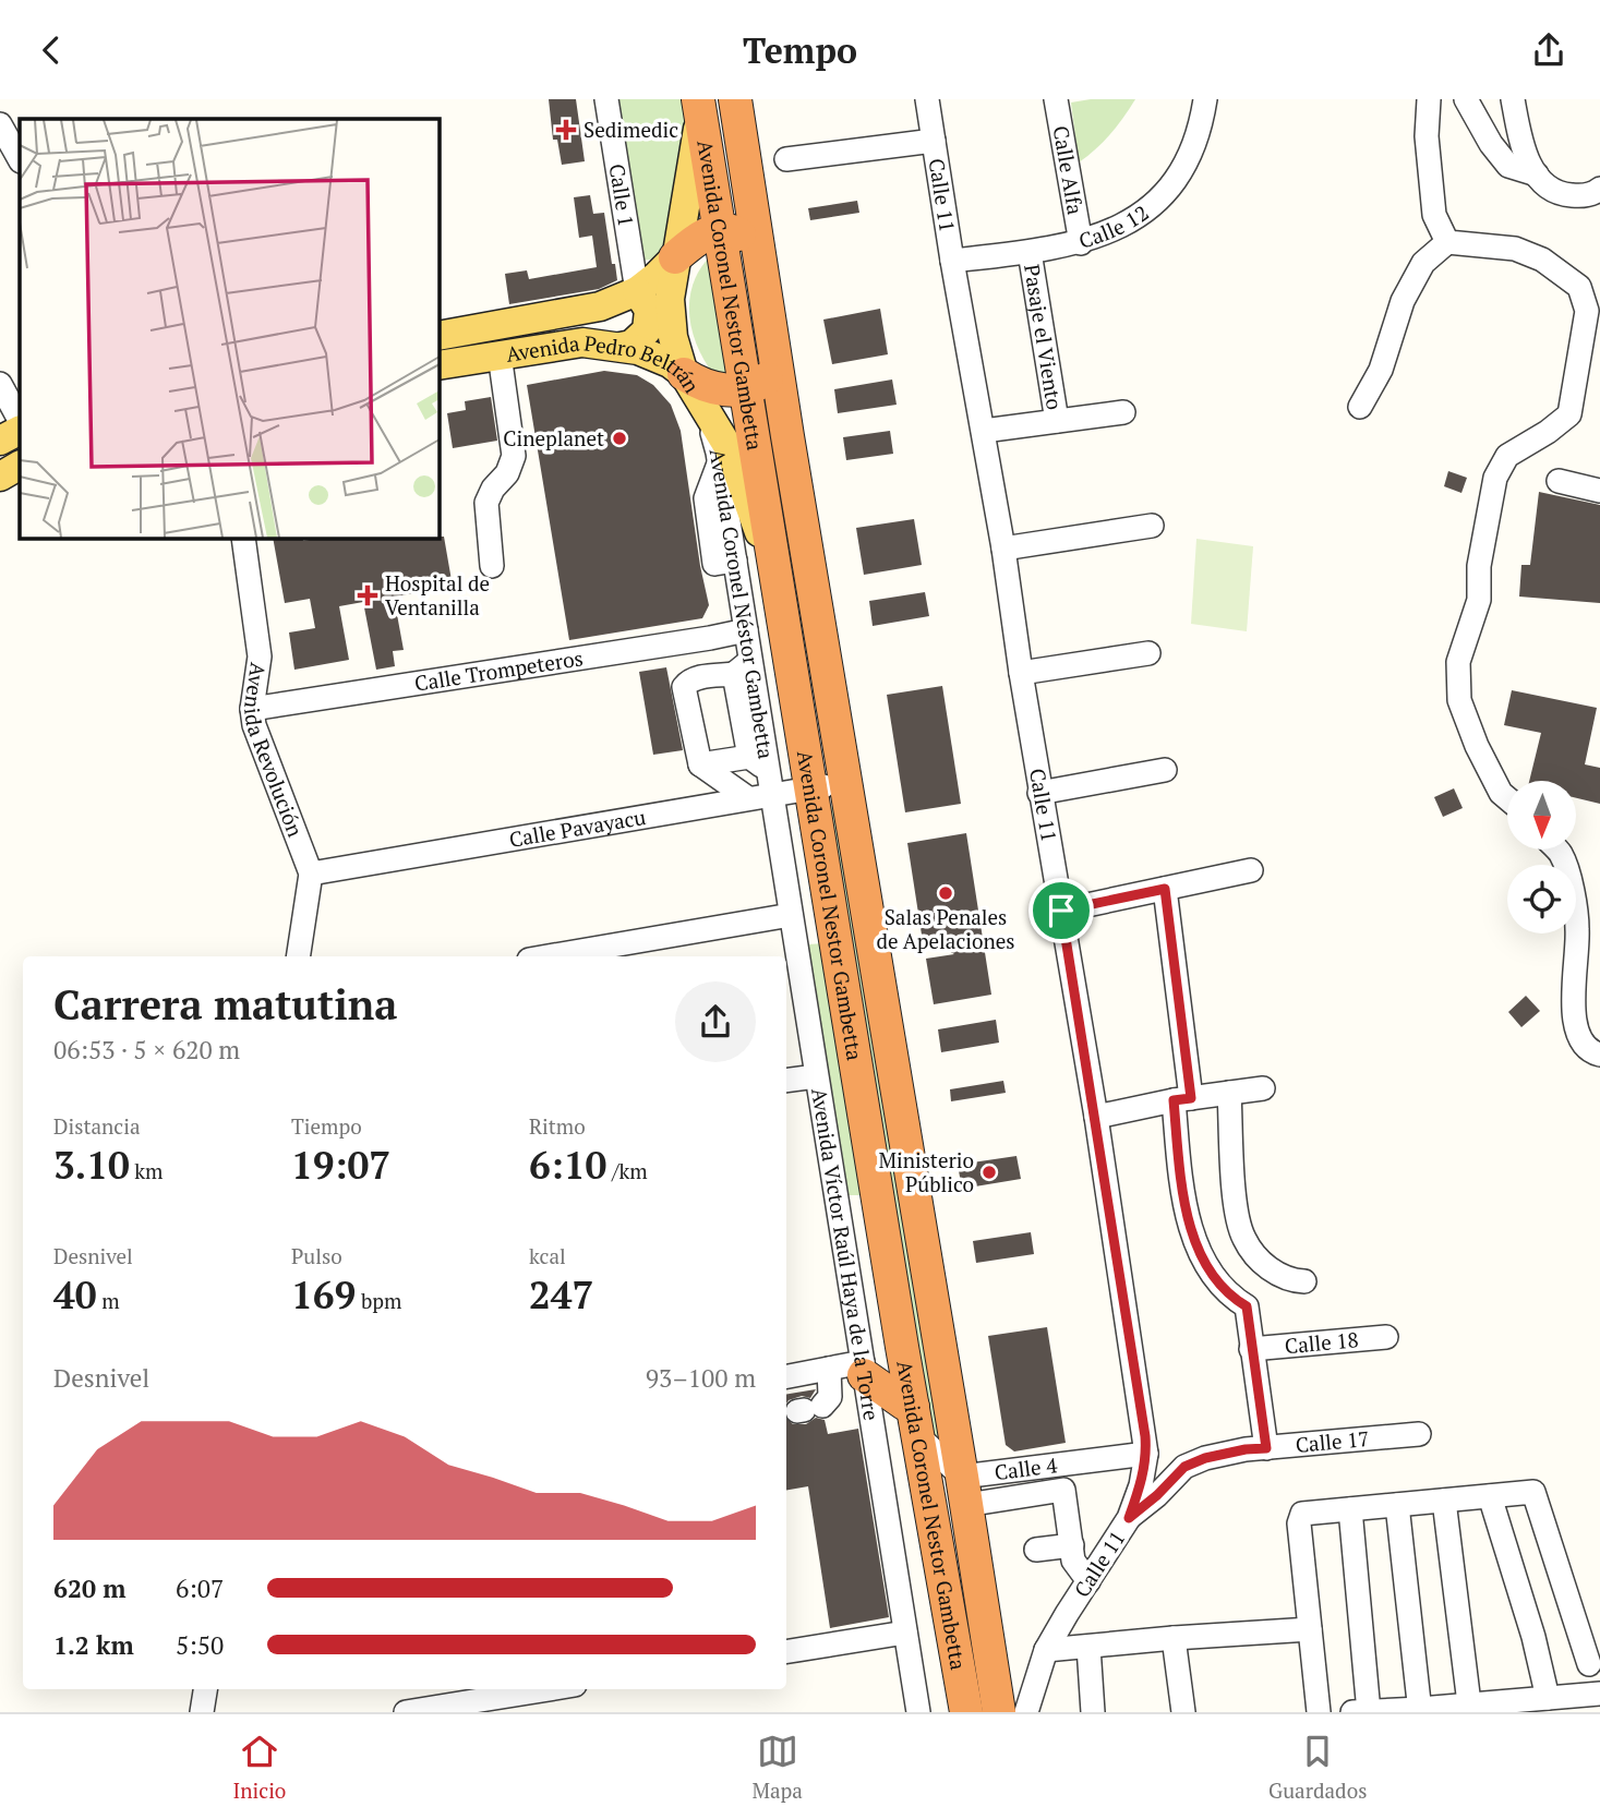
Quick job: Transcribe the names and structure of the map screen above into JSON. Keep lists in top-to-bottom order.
{
  "streets": {
    "highway": ["Avenida Coronel Nestor Gambetta"],
    "main road": ["Avenida Pedro Beltrán"],
    "street": [
      "Calle Alfa",
      "Calle 1",
      "Calle 11",
      "Calle 12",
      "Pasaje el Viento",
      "Avenida Coronel Néstor Gambetta",
      "Calle Trompeteros",
      "Avenida Revolución",
      "Calle Pavayacu",
      "Avenida Víctor Raúl Haya de la Torre",
      "Calle 18",
      "Calle 17",
      "Calle 4"
    ]
  },
  "crossings": [
    ["Calle Alfa", "Calle 12"],
    ["Calle 1", "Avenida Pedro Beltrán"],
    ["Calle 11", "Calle 12"],
    ["Calle 11", "Calle 17"],
    ["Calle 11", "Calle 4"],
    ["Calle 12", "Pasaje el Viento"],
    ["Avenida Coronel Nestor Gambetta", "Avenida Pedro Beltrán"],
    ["Avenida Coronel Nestor Gambetta", "Calle Pavayacu"],
    ["Avenida Coronel Nestor Gambetta", "Calle 4"],
    ["Avenida Pedro Beltrán", "Avenida Coronel Néstor Gambetta"],
    ["Avenida Coronel Néstor Gambetta", "Calle Trompeteros"],
    ["Avenida Coronel Néstor Gambetta", "Calle Pavayacu"],
    ["Avenida Coronel Néstor Gambetta", "Avenida Víctor Raúl Haya de la Torre"],
    ["Calle Trompeteros", "Avenida Revolución"],
    ["Avenida Revolución", "Calle Pavayacu"],
    ["Calle Pavayacu", "Avenida Víctor Raúl Haya de la Torre"]
  ],
  "places": {
    "health": ["Sedimedic", "Hospital de Ventanilla"],
    "other": ["Cineplanet", "Salas Penales de Apelaciones", "Ministerio Público"]
  },
  "north": "bottom",
  "page": {
    "header": "Tempo",
    "heading": ["Carrera matutina", "06:53 · 5 × 620 m"],
    "stats": [
      ["Distancia", "3.10 km"],
      ["Tiempo", "19:07"],
      ["Ritmo", "6:10 /km"],
      ["Desnivel", "40 m"],
      ["Pulso", "169 bpm"],
      ["kcal", "247"]
    ],
    "chart": ["Desnivel", "93–100 m"],
    "list": [
      {
        "name": "620 m",
        "note": "6:07"
      },
      {
        "name": "1.2 km",
        "note": "5:50"
      }
    ],
    "tabs": ["Inicio", "Mapa", "Guardados"]
  }
}
